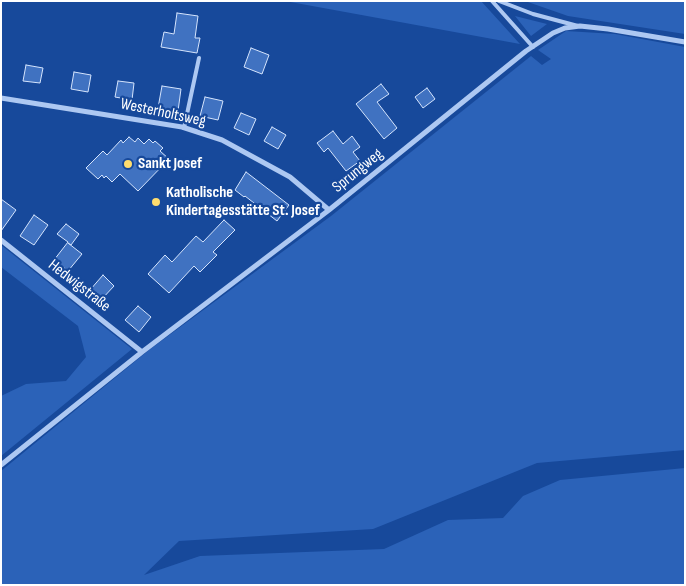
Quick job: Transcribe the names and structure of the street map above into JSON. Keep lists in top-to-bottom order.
{
  "streets": {
    "street": ["Westerholtsweg", "Sprungweg", "Hedwigstraße"]
  },
  "crossings": [
    ["Westerholtsweg", "Sprungweg"],
    ["Sprungweg", "Hedwigstraße"]
  ],
  "places": ["Sankt Josef", "Katholische Kindertagesstätte St. Josef"]
}
